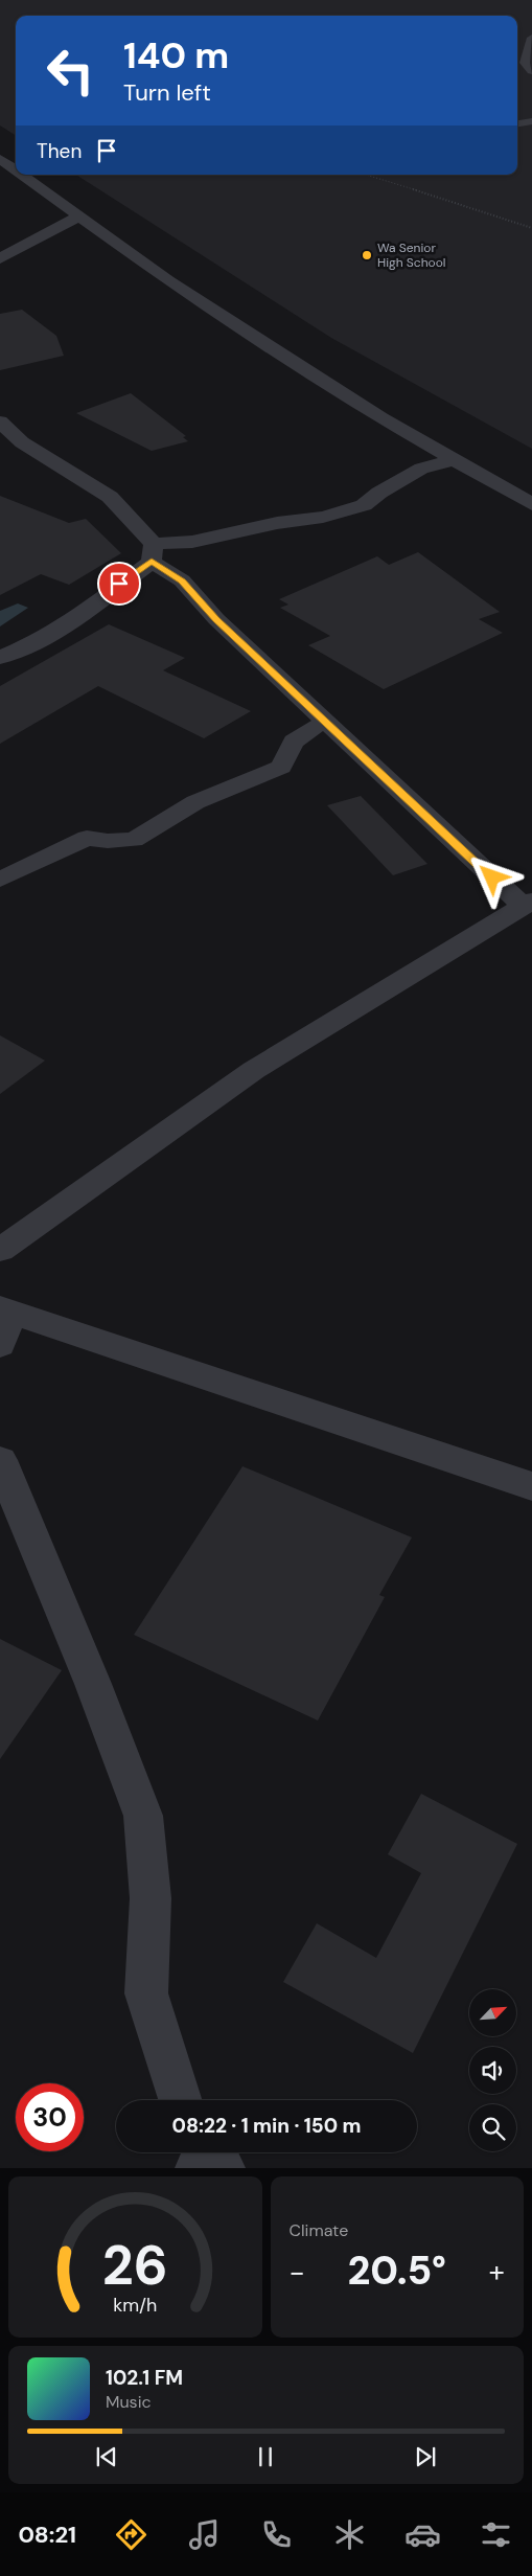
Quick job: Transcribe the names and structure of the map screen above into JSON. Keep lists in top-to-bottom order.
{
  "places": ["Wa Senior High School"],
  "north": "top right",
  "page": {
    "turn": ["140 m", "Turn left"],
    "then": "Then",
    "limit": "30",
    "trip": "08:22 · 1 min · 150 m",
    "tile": "Climate",
    "heat": ["−", "20.5°", "+"],
    "song": ["102.1 FM", "Music"],
    "tabs": "08:21",
    "gauge": ["26", "km/h"]
  }
}
